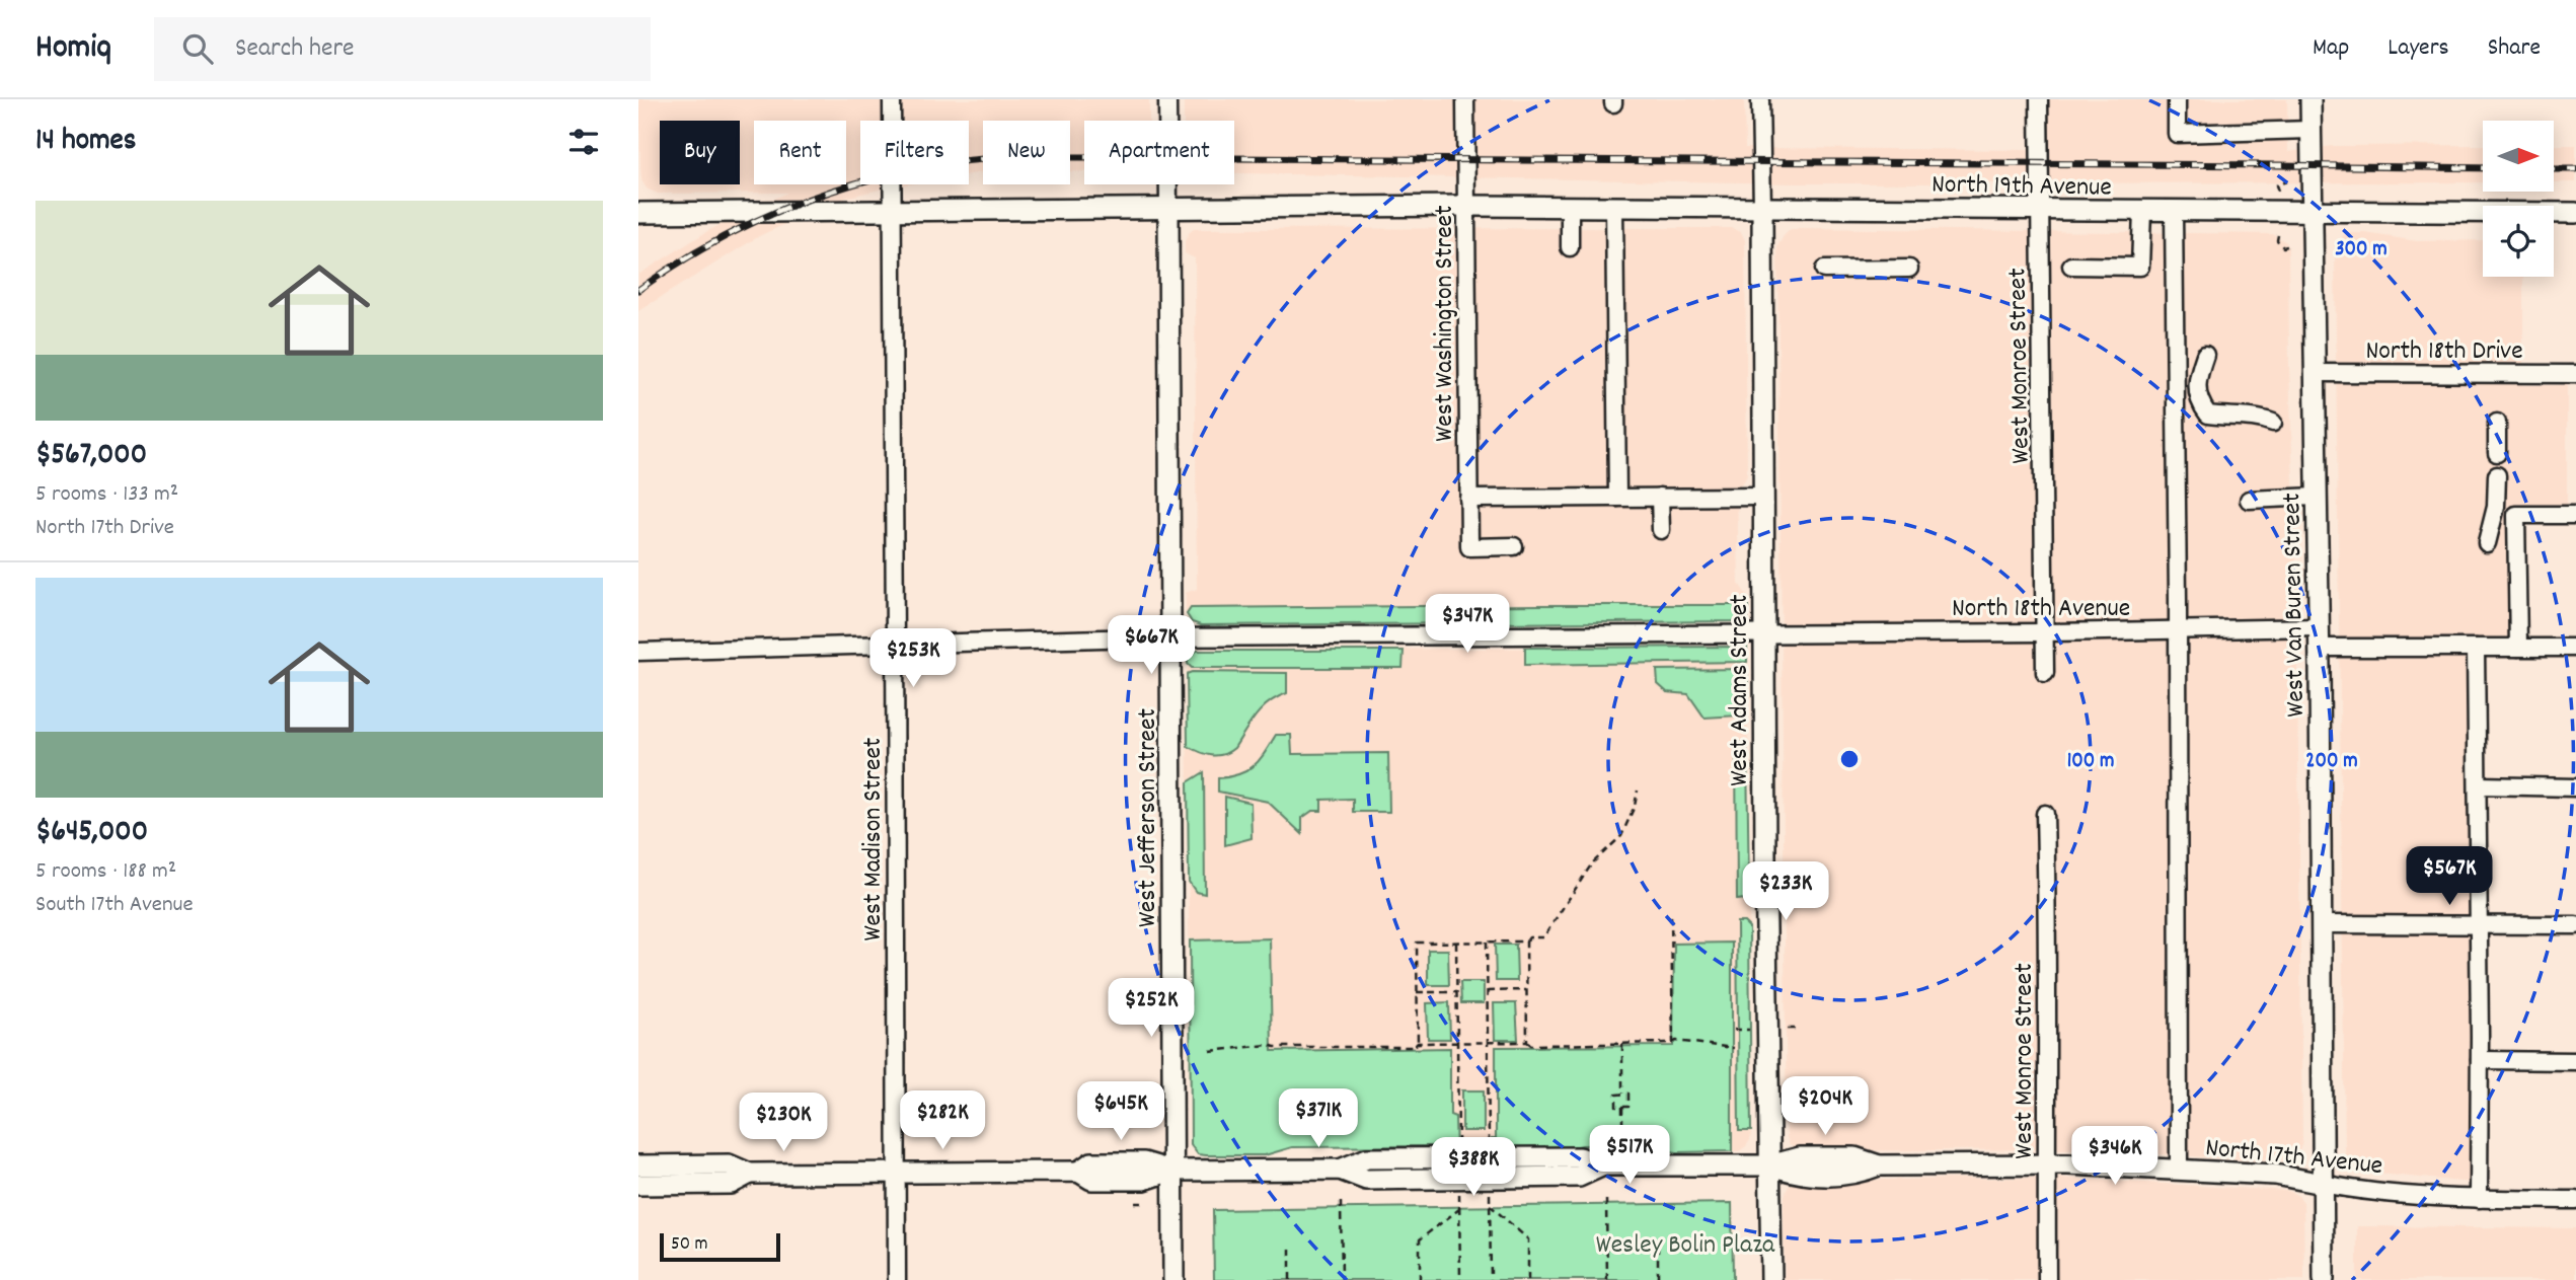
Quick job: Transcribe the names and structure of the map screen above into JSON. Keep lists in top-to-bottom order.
{
  "streets": {
    "main road": [
      "North 19th Avenue",
      "West Van Buren Street",
      "West Adams Street",
      "West Jefferson Street",
      "North 17th Avenue"
    ],
    "street": [
      "West Washington Street",
      "North 18th Drive",
      "West Monroe Street",
      "North 18th Avenue",
      "West Madison Street"
    ]
  },
  "crossings": [
    ["North 19th Avenue", "West Washington Street"],
    ["North 19th Avenue", "West Monroe Street"],
    ["North 19th Avenue", "West Van Buren Street"],
    ["North 19th Avenue", "West Adams Street"],
    ["North 19th Avenue", "West Jefferson Street"],
    ["North 19th Avenue", "West Madison Street"],
    ["North 18th Drive", "West Van Buren Street"],
    ["West Monroe Street", "North 18th Avenue"],
    ["West Monroe Street", "North 17th Avenue"],
    ["West Van Buren Street", "North 18th Avenue"],
    ["West Van Buren Street", "North 17th Avenue"],
    ["North 18th Avenue", "West Adams Street"],
    ["North 18th Avenue", "West Jefferson Street"],
    ["North 18th Avenue", "West Madison Street"],
    ["West Adams Street", "North 17th Avenue"],
    ["West Jefferson Street", "North 17th Avenue"],
    ["West Madison Street", "North 17th Avenue"]
  ],
  "parks": ["Wesley Bolin Plaza"],
  "scale_bar": "50 m",
  "north": "right",
  "page": {
    "header": "Homiq",
    "search": "Search here",
    "nav": ["Map", "Layers", "Share"],
    "heading": "14 homes",
    "chip": [
      "Buy",
      "Rent",
      "Filters",
      "New",
      "Apartment"
    ],
    "list": [
      {
        "name": "$567,000",
        "note": "5 rooms · 133 m² · North 17th Drive"
      },
      {
        "name": "$645,000",
        "note": "5 rooms · 188 m² · South 17th Avenue"
      }
    ],
    "price": [
      "$347K",
      "$667K",
      "$253K",
      "$567K",
      "$233K",
      "$252K",
      "$204K",
      "$645K",
      "$371K",
      "$282K",
      "$230K",
      "$517K",
      "$346K",
      "$388K"
    ],
    "scale": "50 m"
  },
  "rings": ["300 m", "100 m", "200 m"]
}
